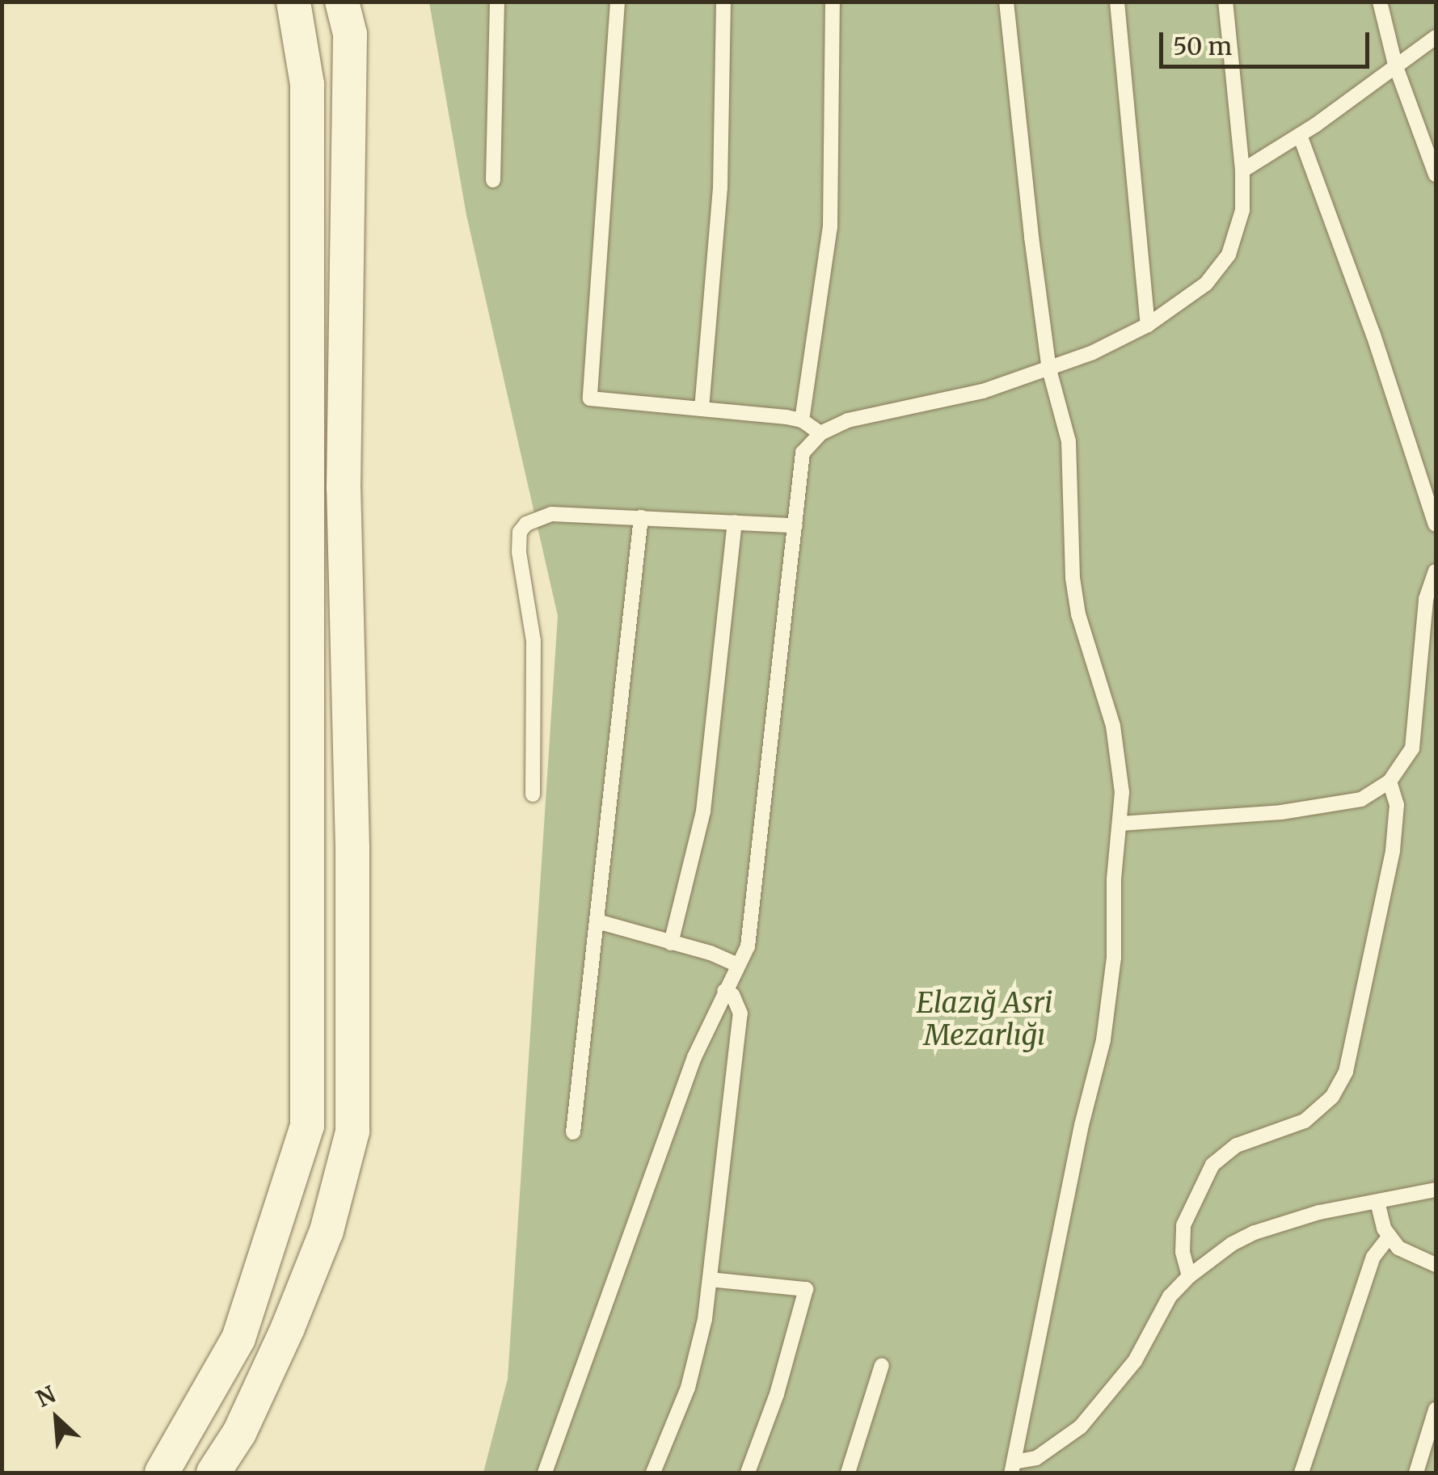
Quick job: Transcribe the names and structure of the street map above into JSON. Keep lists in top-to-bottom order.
{
  "parks": ["Elazığ Asri Mezarlığı"],
  "scale_bar": "50 m",
  "north": "top left"
}
